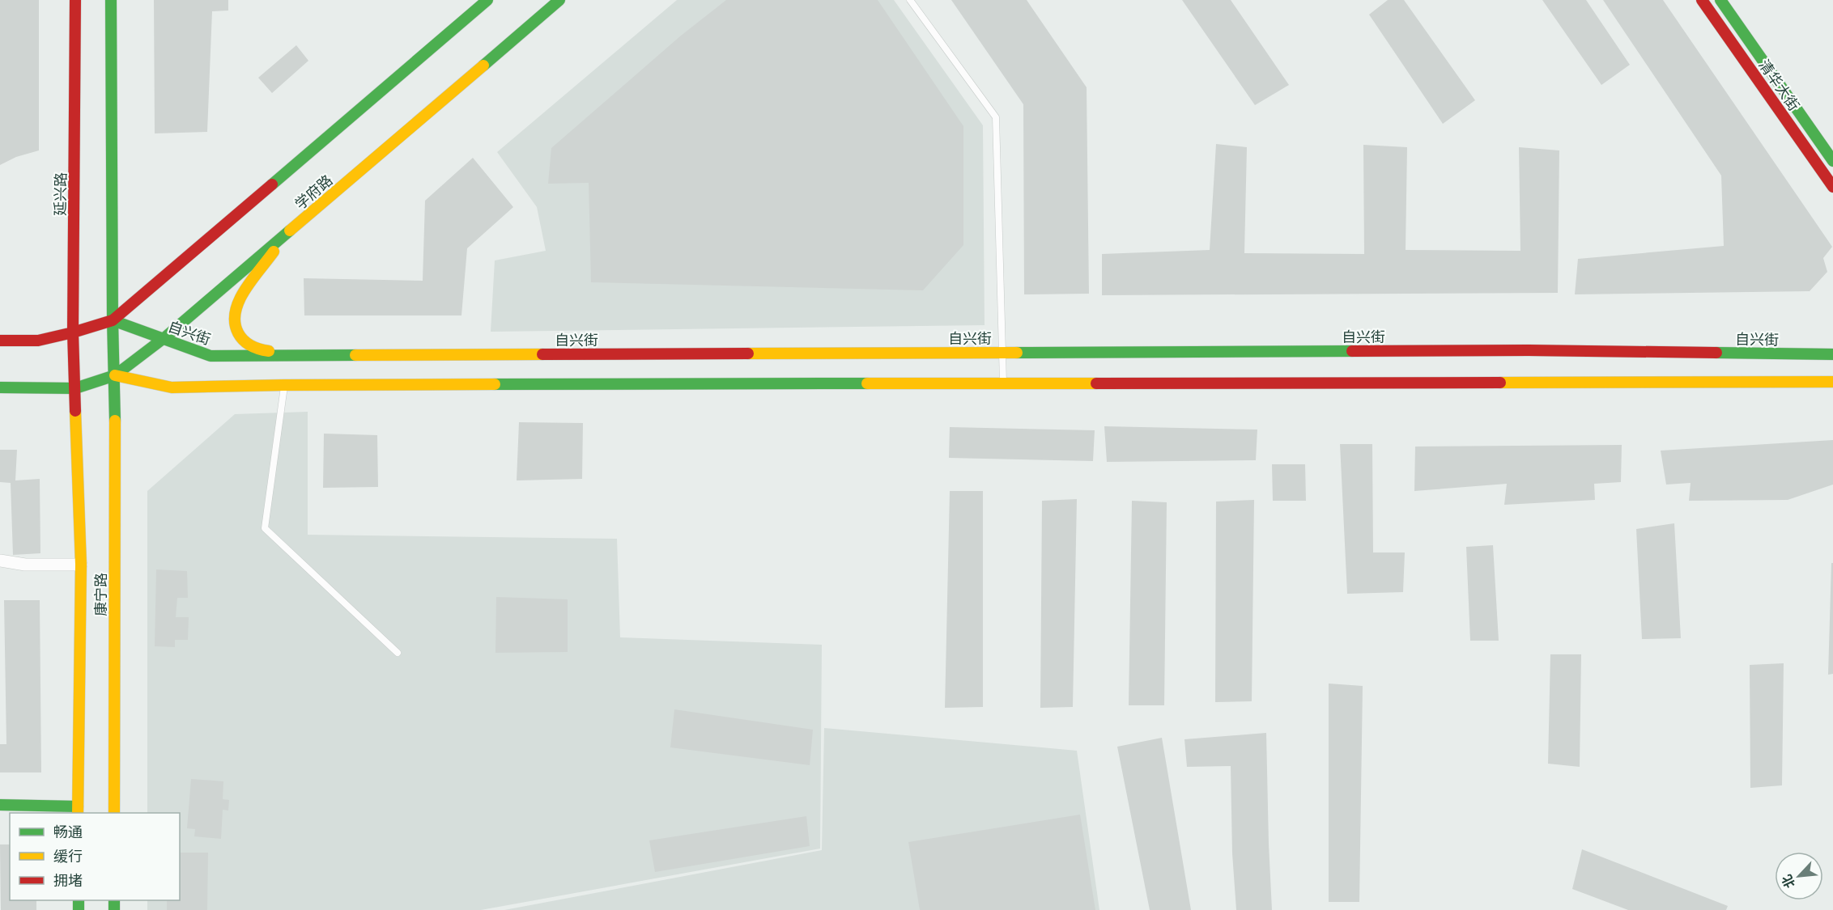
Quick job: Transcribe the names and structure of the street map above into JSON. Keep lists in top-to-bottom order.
{
  "streets": {
    "main road": [
      "清华大街",
      "学府路",
      "延兴路",
      "自兴街",
      "康宁路"
    ]
  },
  "crossings": [
    ["学府路", "延兴路"],
    ["学府路", "自兴街"],
    ["学府路", "康宁路"],
    ["延兴路", "康宁路"]
  ],
  "legend": ["畅通", "缓行", "拥堵"],
  "north": "bottom left"
}
